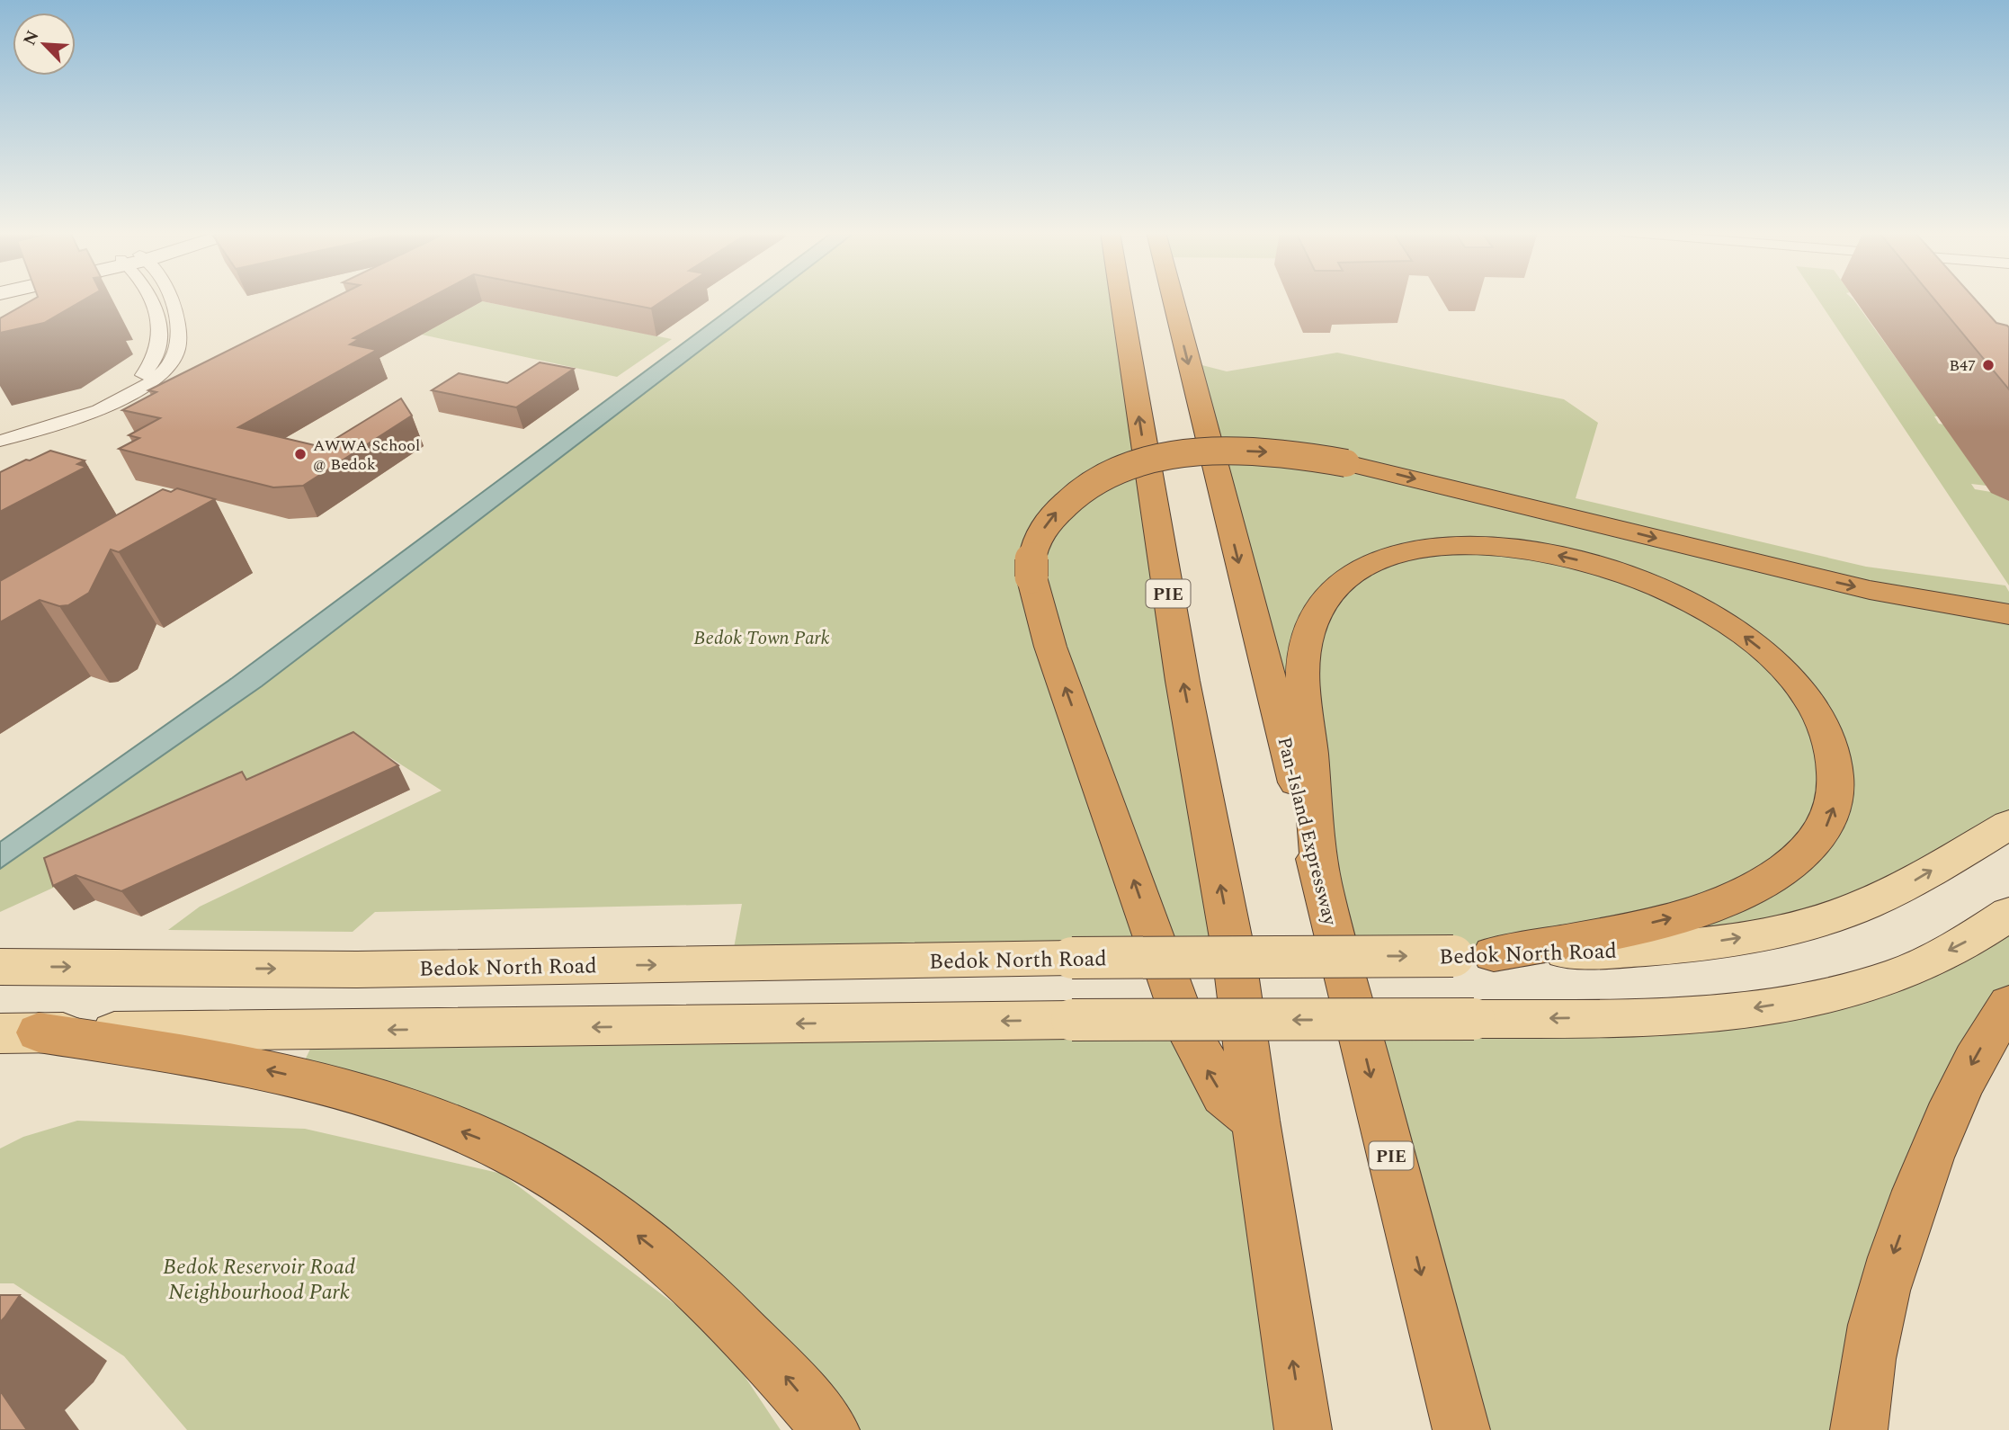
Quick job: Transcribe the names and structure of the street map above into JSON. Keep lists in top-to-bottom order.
{
  "streets": {
    "highway": ["PIE", "Pan-Island Expressway"],
    "main road": ["Bedok North Road"]
  },
  "parks": ["Bedok Town Park", "Bedok Reservoir Road Neighbourhood Park"],
  "places": ["B47", "AWWA School @ Bedok"],
  "north": "top left"
}
